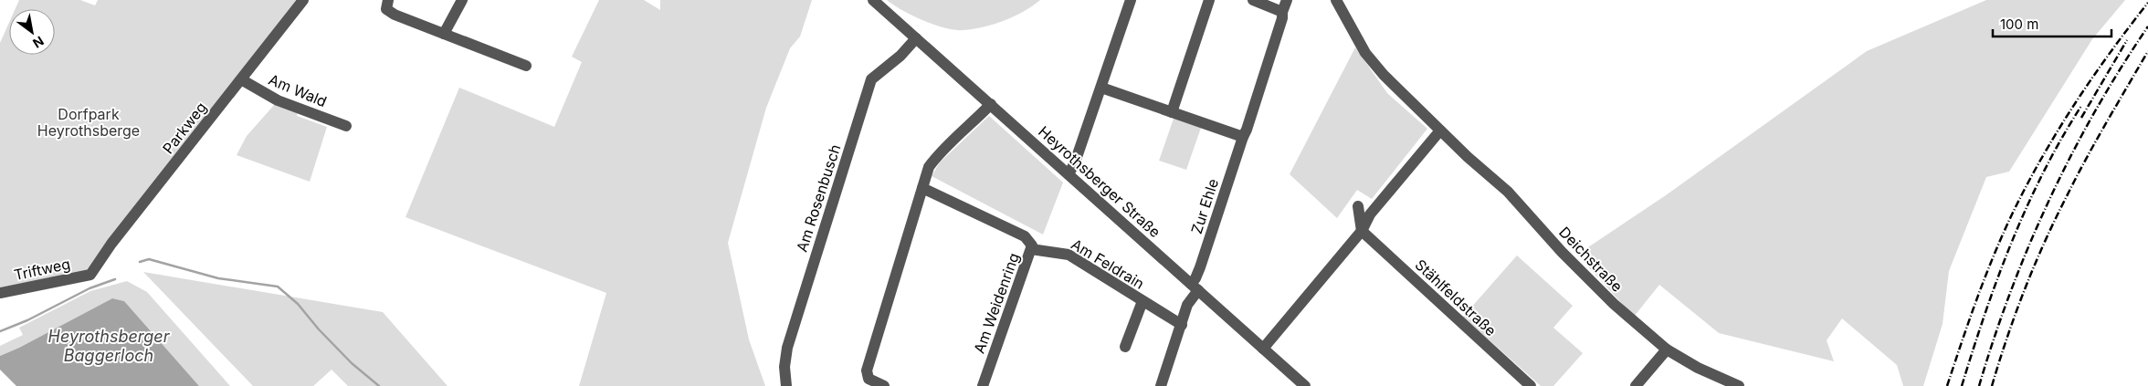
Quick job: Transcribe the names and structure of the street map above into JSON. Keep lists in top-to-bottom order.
{
  "streets": {
    "street": [
      "Am Wald",
      "Parkweg",
      "Heyrothsberger Straße",
      "Am Rosenbusch",
      "Zur Ehle",
      "Deichstraße",
      "Am Feldrain",
      "Triftweg",
      "Stählfeldstraße",
      "Am Weidenring"
    ]
  },
  "crossings": [
    ["Am Wald", "Parkweg"],
    ["Parkweg", "Triftweg"],
    ["Heyrothsberger Straße", "Am Rosenbusch"],
    ["Heyrothsberger Straße", "Zur Ehle"],
    ["Am Feldrain", "Am Weidenring"]
  ],
  "water": ["Heyrothsberger Baggerloch"],
  "parks": ["Dorfpark Heyrothsberge"],
  "scale_bar": "100 m",
  "north": "bottom right"
}
